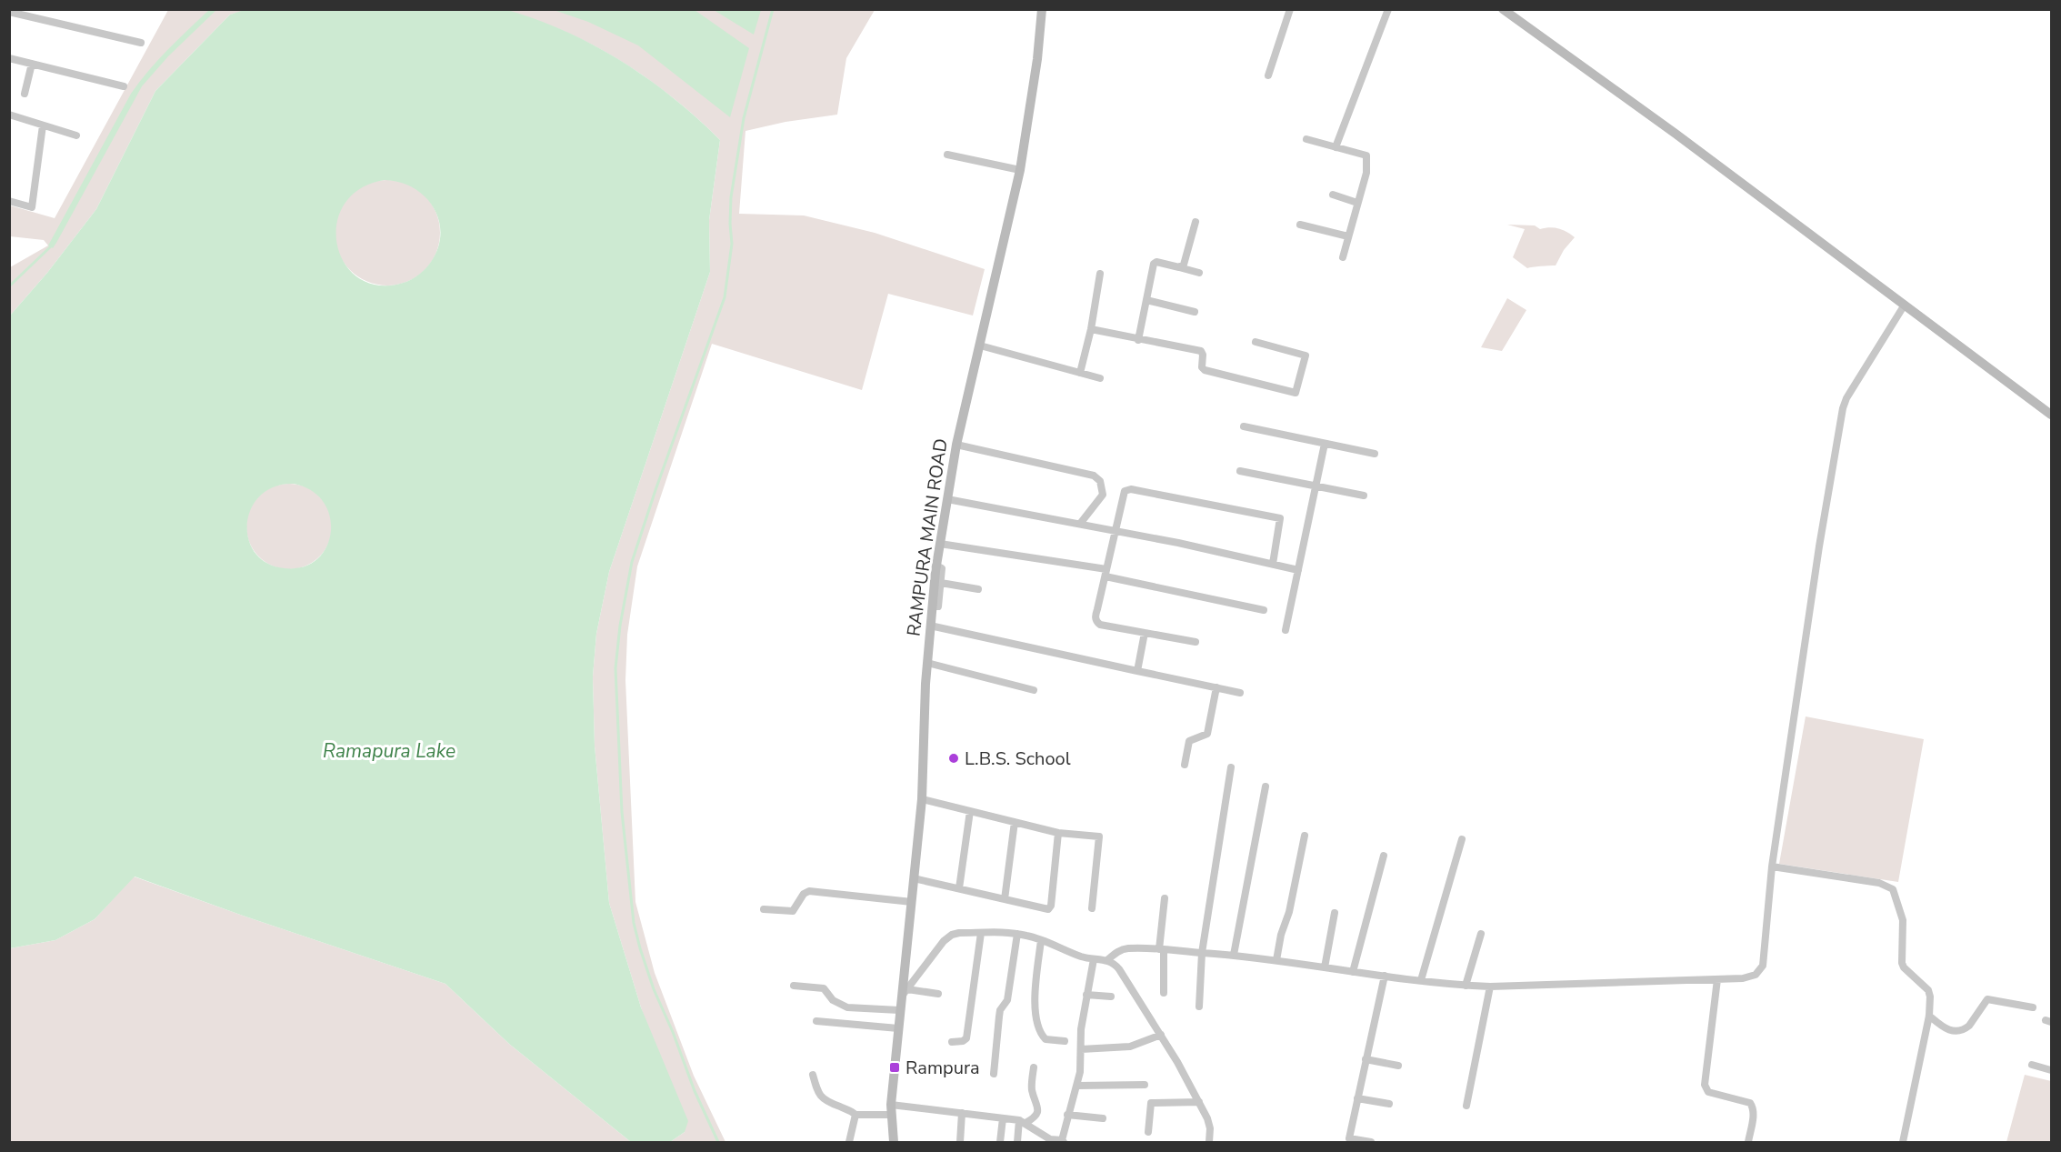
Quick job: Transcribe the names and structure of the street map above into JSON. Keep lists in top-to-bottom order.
{
  "streets": {
    "main road": ["RAMPURA MAIN ROAD"]
  },
  "water": ["Ramapura Lake"],
  "places": {
    "other": ["L.B.S. School"],
    "transit": ["Rampura"]
  }
}
